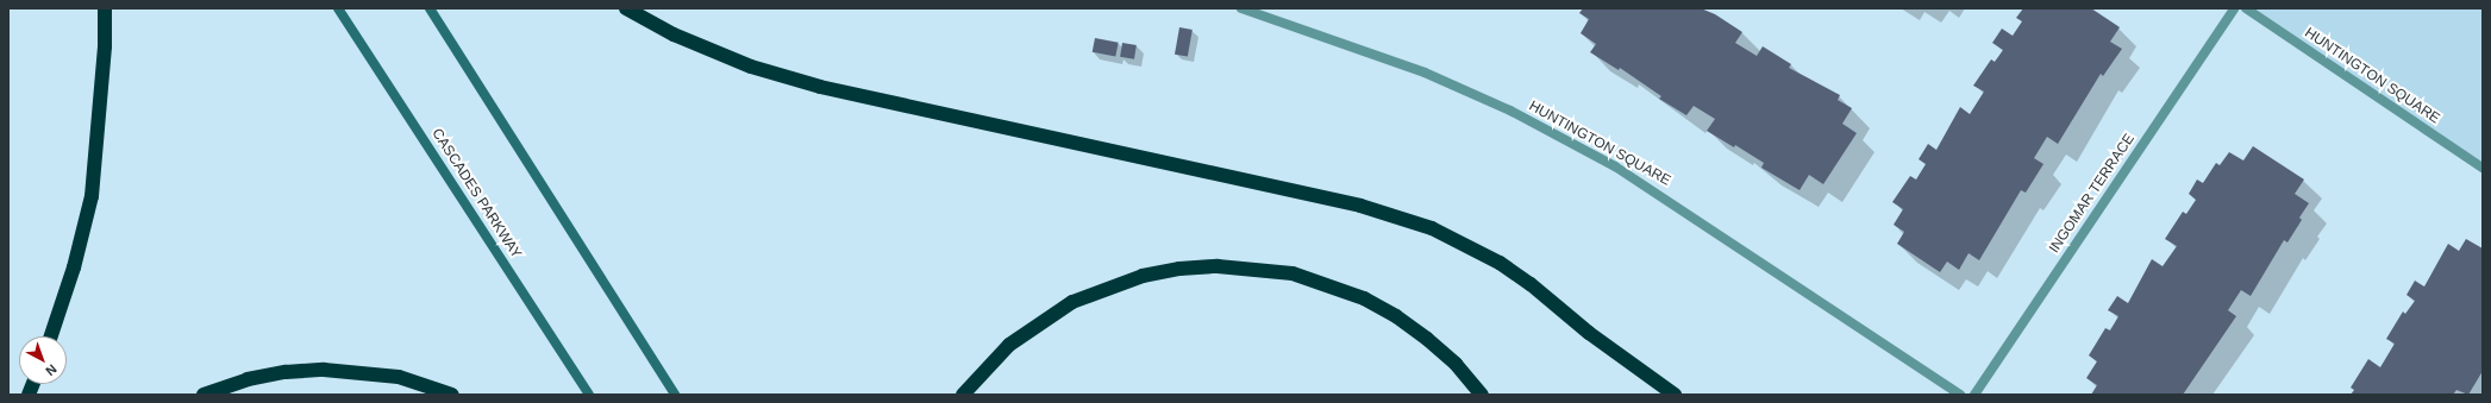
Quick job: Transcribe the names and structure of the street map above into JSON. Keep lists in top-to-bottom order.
{
  "streets": {
    "main road": ["CASCADES PARKWAY"],
    "street": ["HUNTINGTON SQUARE", "INGOMAR TERRACE"]
  },
  "north": "bottom right"
}
